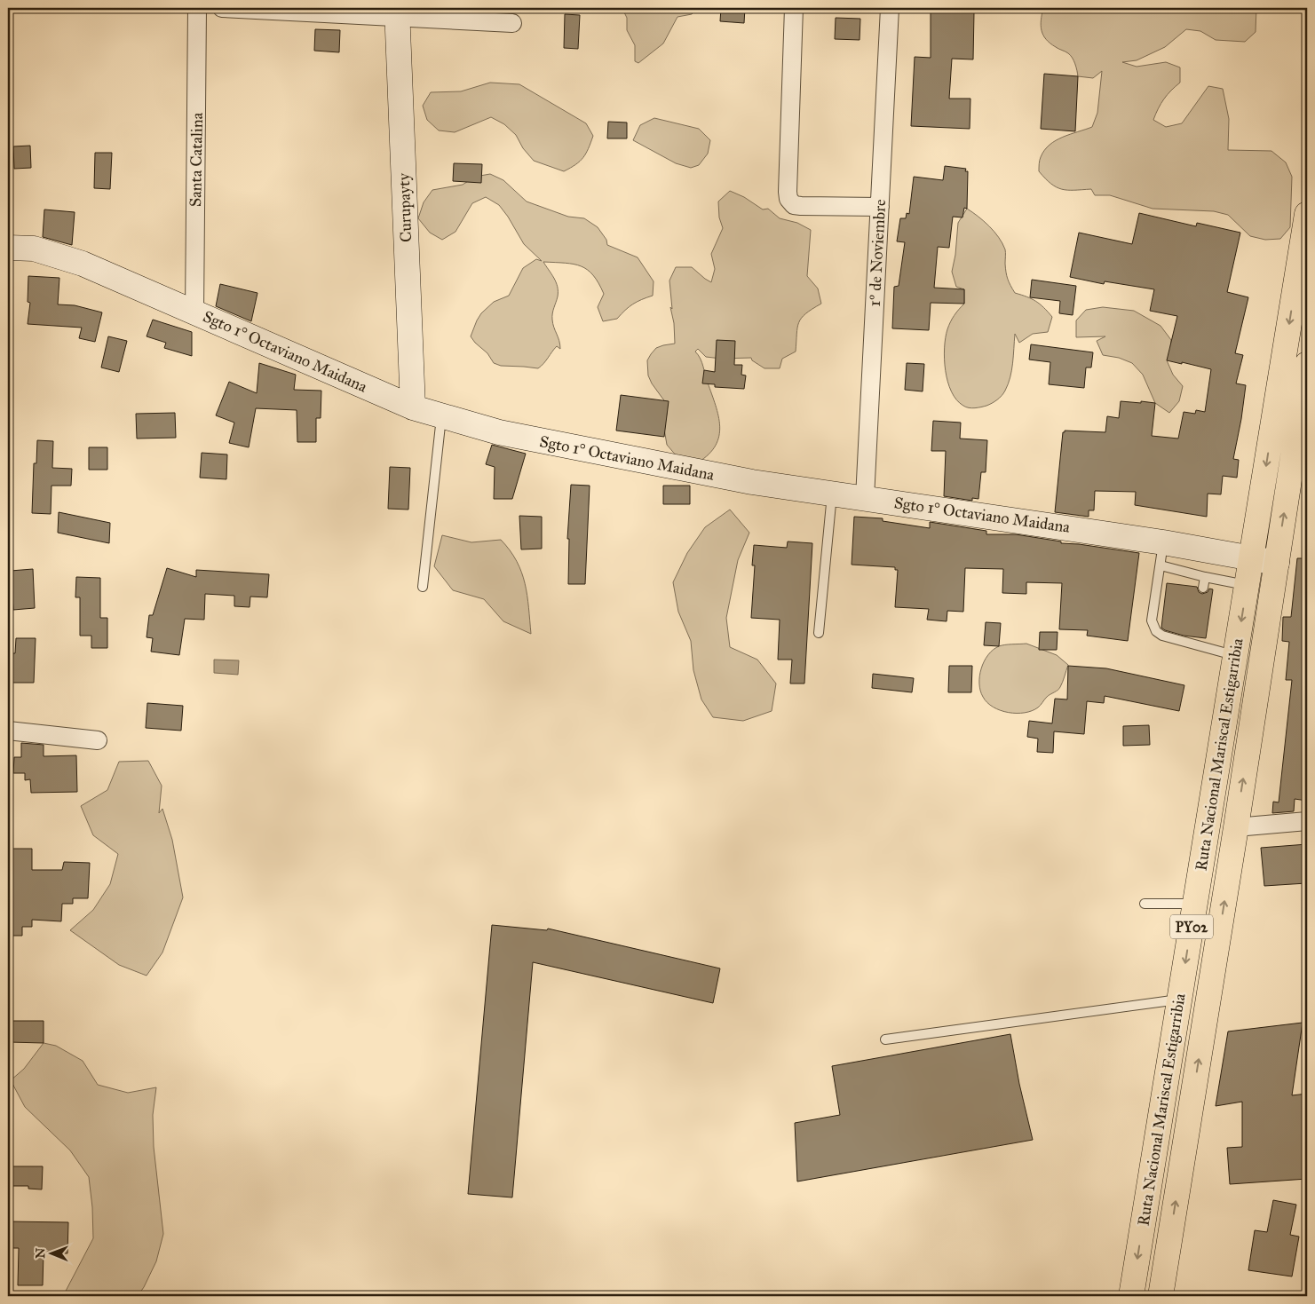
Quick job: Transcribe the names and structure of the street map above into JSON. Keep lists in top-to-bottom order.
{
  "streets": {
    "highway": ["Ruta Nacional Mariscal Estigarribia", "PY02"],
    "main road": ["Curupayty", "Sgto 1° Octaviano Maidana"],
    "street": ["Santa Catalina", "1º de Noviembre"]
  },
  "crossings": [
    ["Santa Catalina", "Sgto 1° Octaviano Maidana"],
    ["Curupayty", "Sgto 1° Octaviano Maidana"],
    ["1º de Noviembre", "Sgto 1° Octaviano Maidana"],
    ["Sgto 1° Octaviano Maidana", "Ruta Nacional Mariscal Estigarribia"]
  ],
  "north": "left"
}
